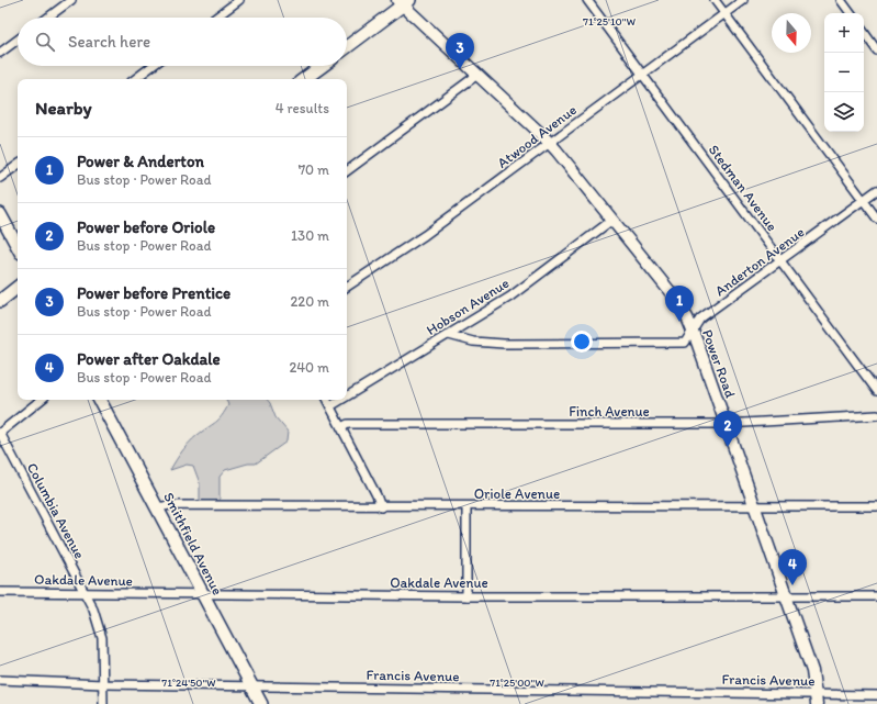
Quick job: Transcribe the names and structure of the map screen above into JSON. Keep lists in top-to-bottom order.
{
  "streets": {
    "main road": ["Power Road", "Smithfield Avenue"],
    "street": [
      "Atwood Avenue",
      "Stedman Avenue",
      "Anderton Avenue",
      "Hobson Avenue",
      "Finch Avenue",
      "Oriole Avenue",
      "Columbia Avenue",
      "Oakdale Avenue",
      "Francis Avenue"
    ]
  },
  "crossings": [
    ["Atwood Avenue", "Stedman Avenue"],
    ["Atwood Avenue", "Power Road"],
    ["Stedman Avenue", "Anderton Avenue"],
    ["Anderton Avenue", "Hobson Avenue"],
    ["Anderton Avenue", "Power Road"],
    ["Hobson Avenue", "Power Road"],
    ["Power Road", "Finch Avenue"],
    ["Power Road", "Oriole Avenue"],
    ["Power Road", "Oakdale Avenue"],
    ["Power Road", "Francis Avenue"],
    ["Oriole Avenue", "Smithfield Avenue"],
    ["Columbia Avenue", "Oakdale Avenue"],
    ["Columbia Avenue", "Francis Avenue"],
    ["Smithfield Avenue", "Oakdale Avenue"],
    ["Smithfield Avenue", "Francis Avenue"]
  ],
  "north": "bottom",
  "page": {
    "map_buttons": ["+", "−"],
    "search": "Search here",
    "pins": [
      "3",
      "1",
      "2",
      "4"
    ],
    "heading": ["Nearby", "4 results"],
    "list": [
      {
        "mark": "1",
        "name": "Power & Anderton",
        "note": "Bus stop · Power Road",
        "value": "70 m"
      },
      {
        "mark": "2",
        "name": "Power before Oriole",
        "note": "Bus stop · Power Road",
        "value": "130 m"
      },
      {
        "mark": "3",
        "name": "Power before Prentice",
        "note": "Bus stop · Power Road",
        "value": "220 m"
      },
      {
        "mark": "4",
        "name": "Power after Oakdale",
        "note": "Bus stop · Power Road",
        "value": "240 m"
      }
    ]
  },
  "coordinates": ["71°25'10\"W", "71°24'50\"W", "71°25'00\"W"]
}
